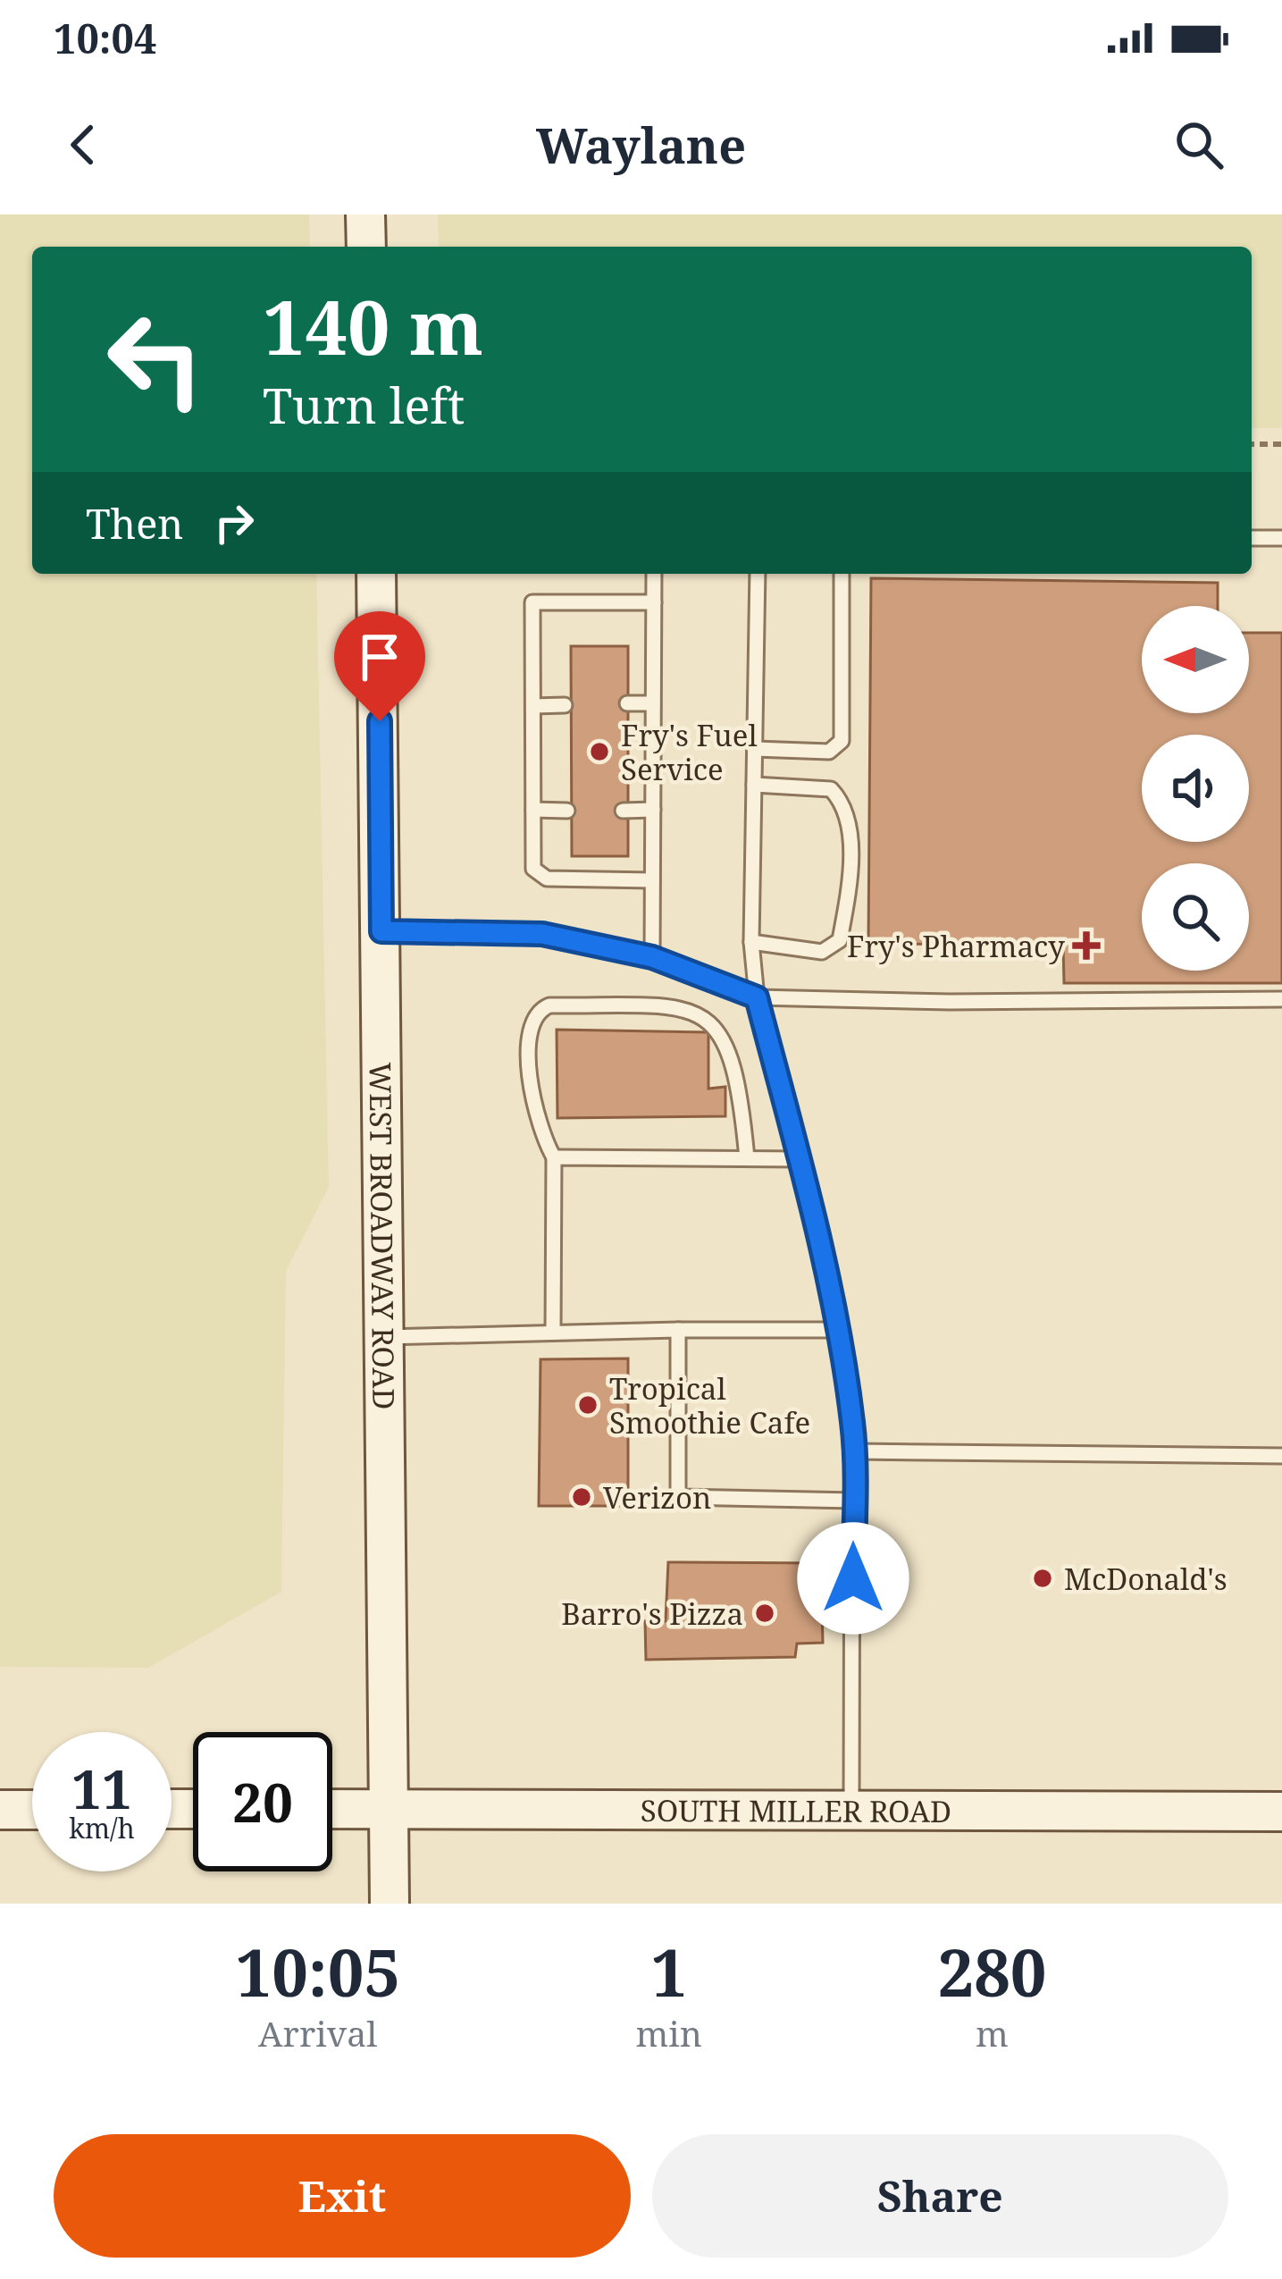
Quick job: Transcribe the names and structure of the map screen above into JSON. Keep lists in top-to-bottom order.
{
  "streets": {
    "main road": ["WEST BROADWAY ROAD", "SOUTH MILLER ROAD"]
  },
  "crossings": [
    ["WEST BROADWAY ROAD", "SOUTH MILLER ROAD"]
  ],
  "places": {
    "other": [
      "Fry's Fuel Service",
      "Tropical Smoothie Cafe",
      "Verizon",
      "McDonald's",
      "Barro's Pizza"
    ],
    "health": ["Fry's Pharmacy"]
  },
  "north": "left",
  "page": {
    "status": "10:04",
    "header": "Waylane",
    "turn": ["140 m", "Turn left"],
    "then": "Then",
    "speed": "11 km/h",
    "limit": "20",
    "eta": [
      "10:05",
      "Arrival",
      "1",
      "min",
      "280",
      "m"
    ],
    "buttons": ["Exit", "Share"]
  }
}
